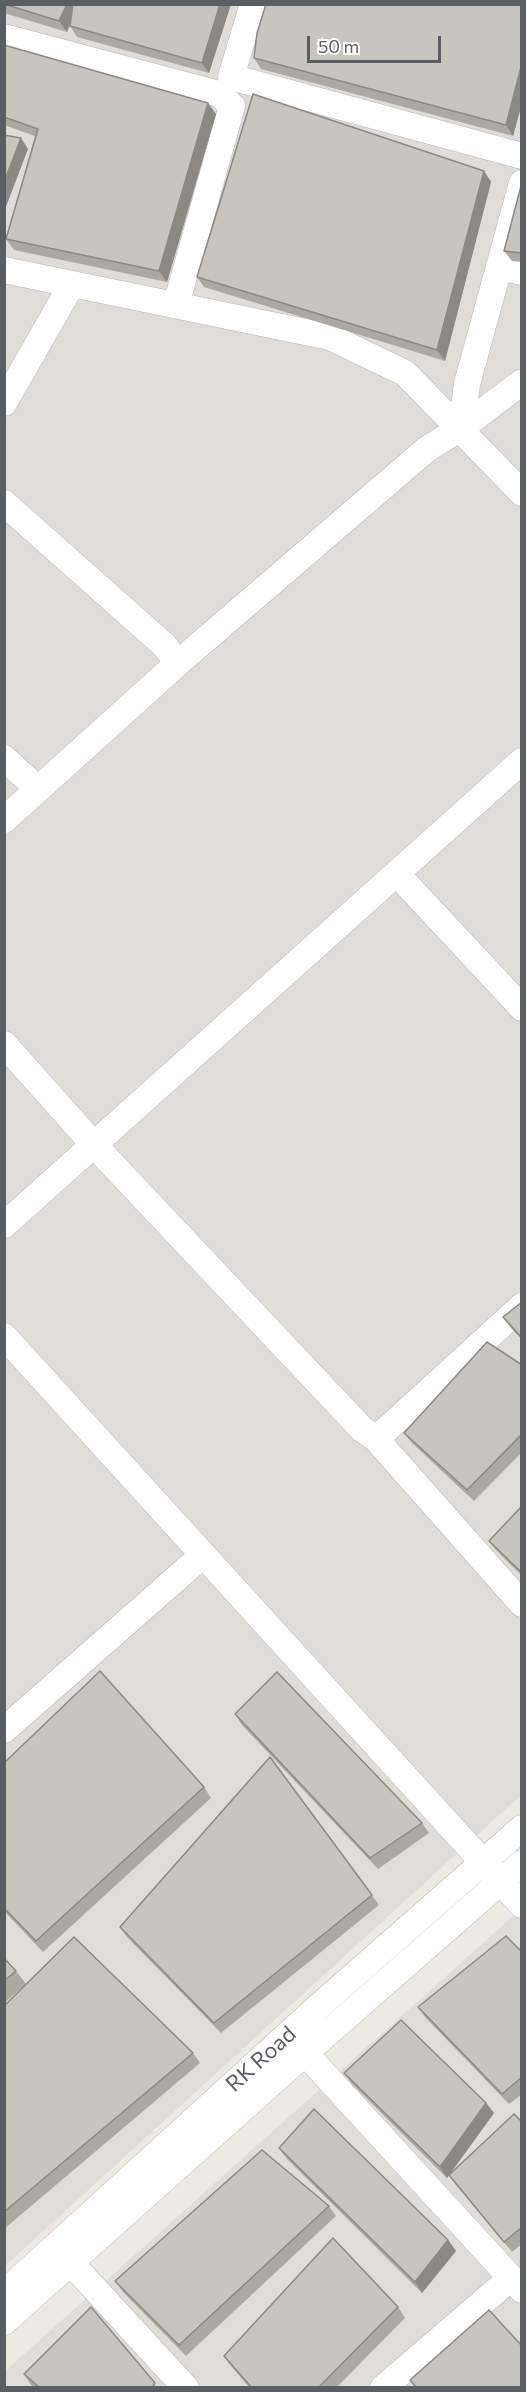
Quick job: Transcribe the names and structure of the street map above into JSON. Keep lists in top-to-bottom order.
{
  "streets": {
    "street": ["RK Road"]
  },
  "scale_bar": "50 m"
}
